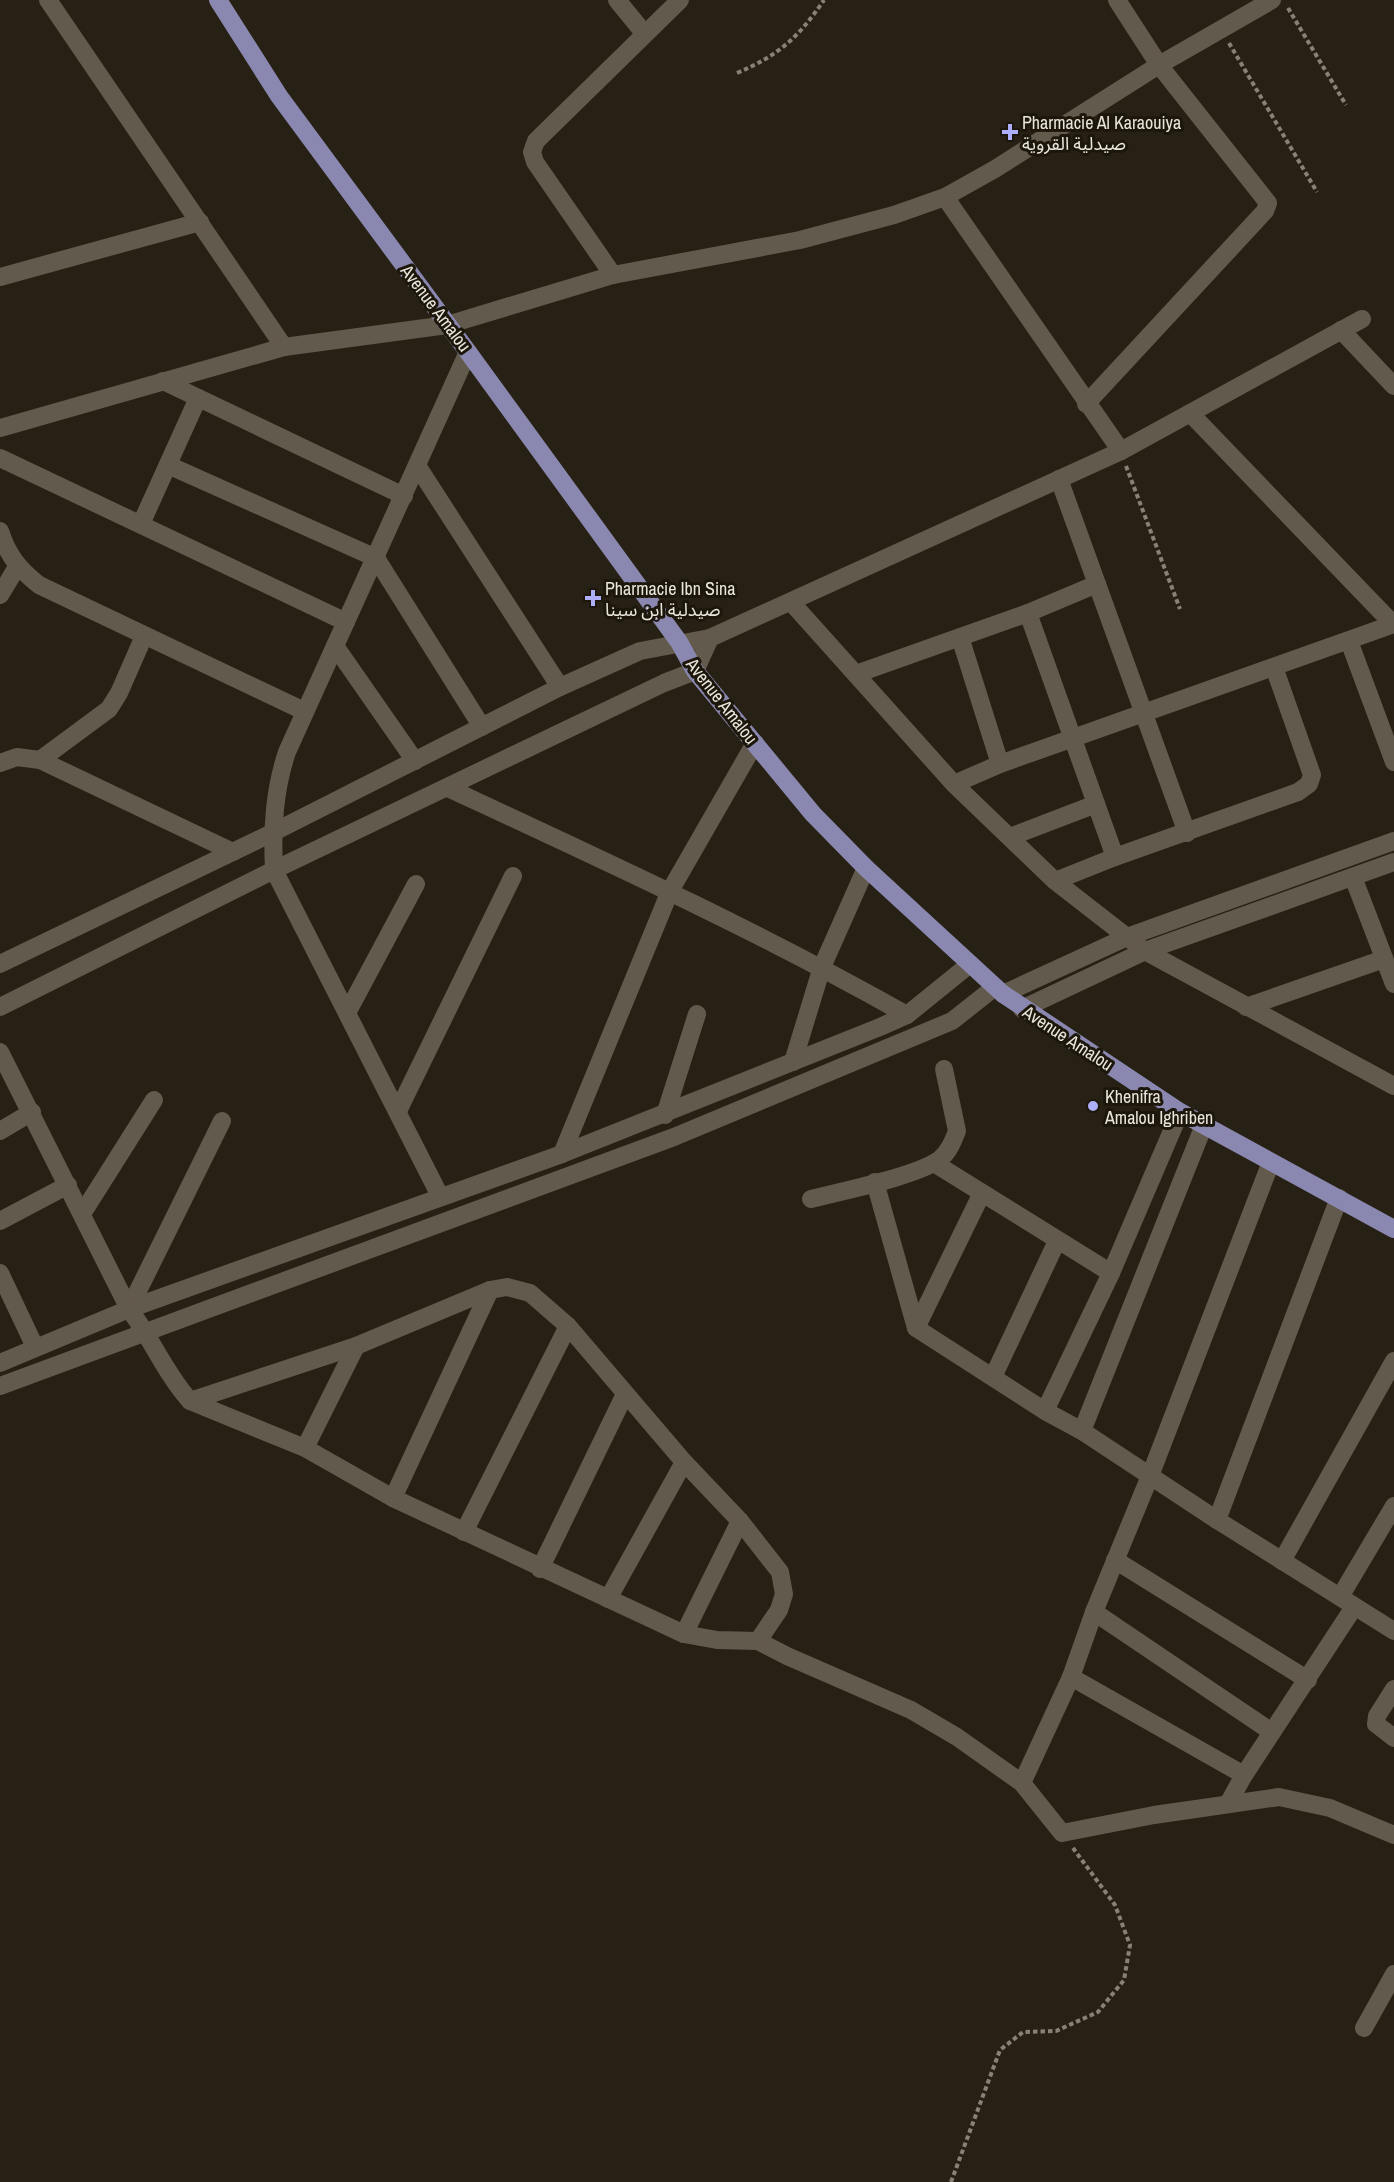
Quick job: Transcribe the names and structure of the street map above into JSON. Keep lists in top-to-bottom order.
{
  "streets": {
    "main road": ["Avenue Amalou"]
  },
  "places": {
    "health": ["Pharmacie Al Karaouiya صيدلية القروية", "Pharmacie Ibn Sina صيدلية ابن سينا"],
    "other": ["Khenifra Amalou Ighriben"]
  }
}
